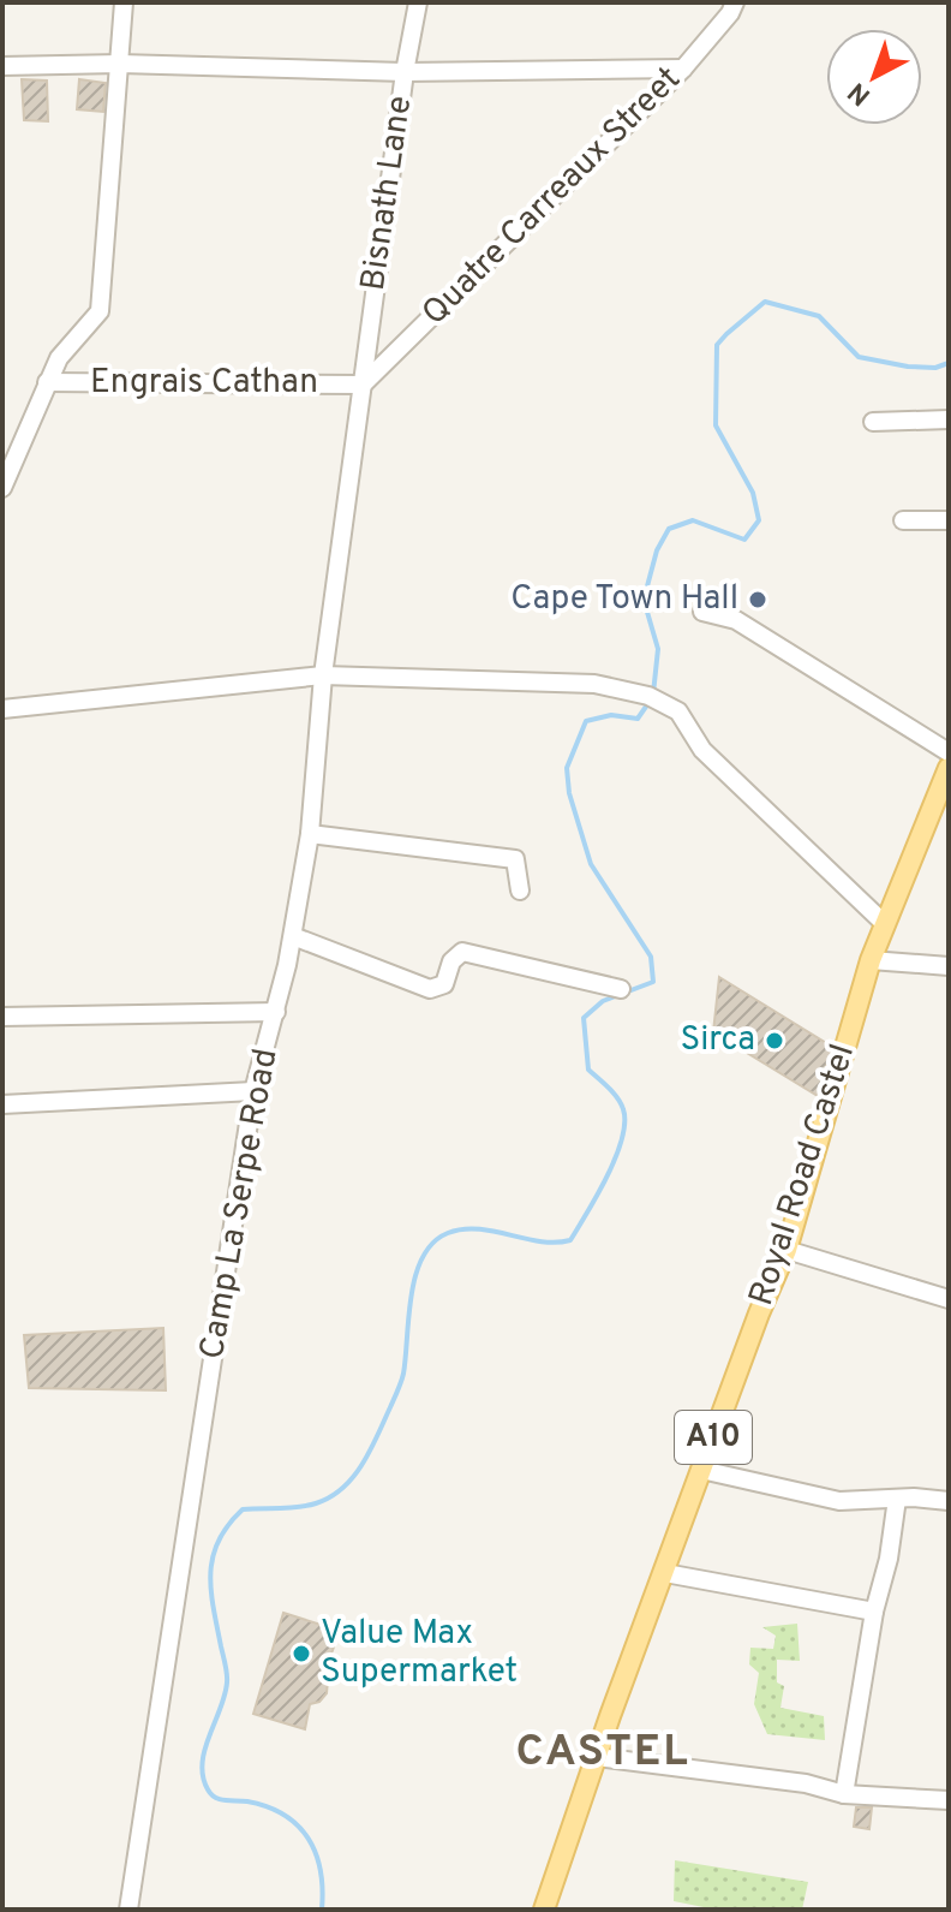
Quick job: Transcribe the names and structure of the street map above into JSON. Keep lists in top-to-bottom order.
{
  "streets": {
    "main road": ["Royal Road Castel", "A10"],
    "street": [
      "Bisnath Lane",
      "Quatre Carreaux Street",
      "Engrais Cathan",
      "Camp La Serpe Road"
    ]
  },
  "crossings": [
    ["Bisnath Lane", "Quatre Carreaux Street"],
    ["Bisnath Lane", "Engrais Cathan"],
    ["Bisnath Lane", "Camp La Serpe Road"],
    ["Quatre Carreaux Street", "Engrais Cathan"],
    ["Quatre Carreaux Street", "Camp La Serpe Road"],
    ["Engrais Cathan", "Camp La Serpe Road"]
  ],
  "districts": ["CASTEL"],
  "places": ["Cape Town Hall", "Sirca", "Value Max Supermarket"],
  "north": "bottom left"
}
